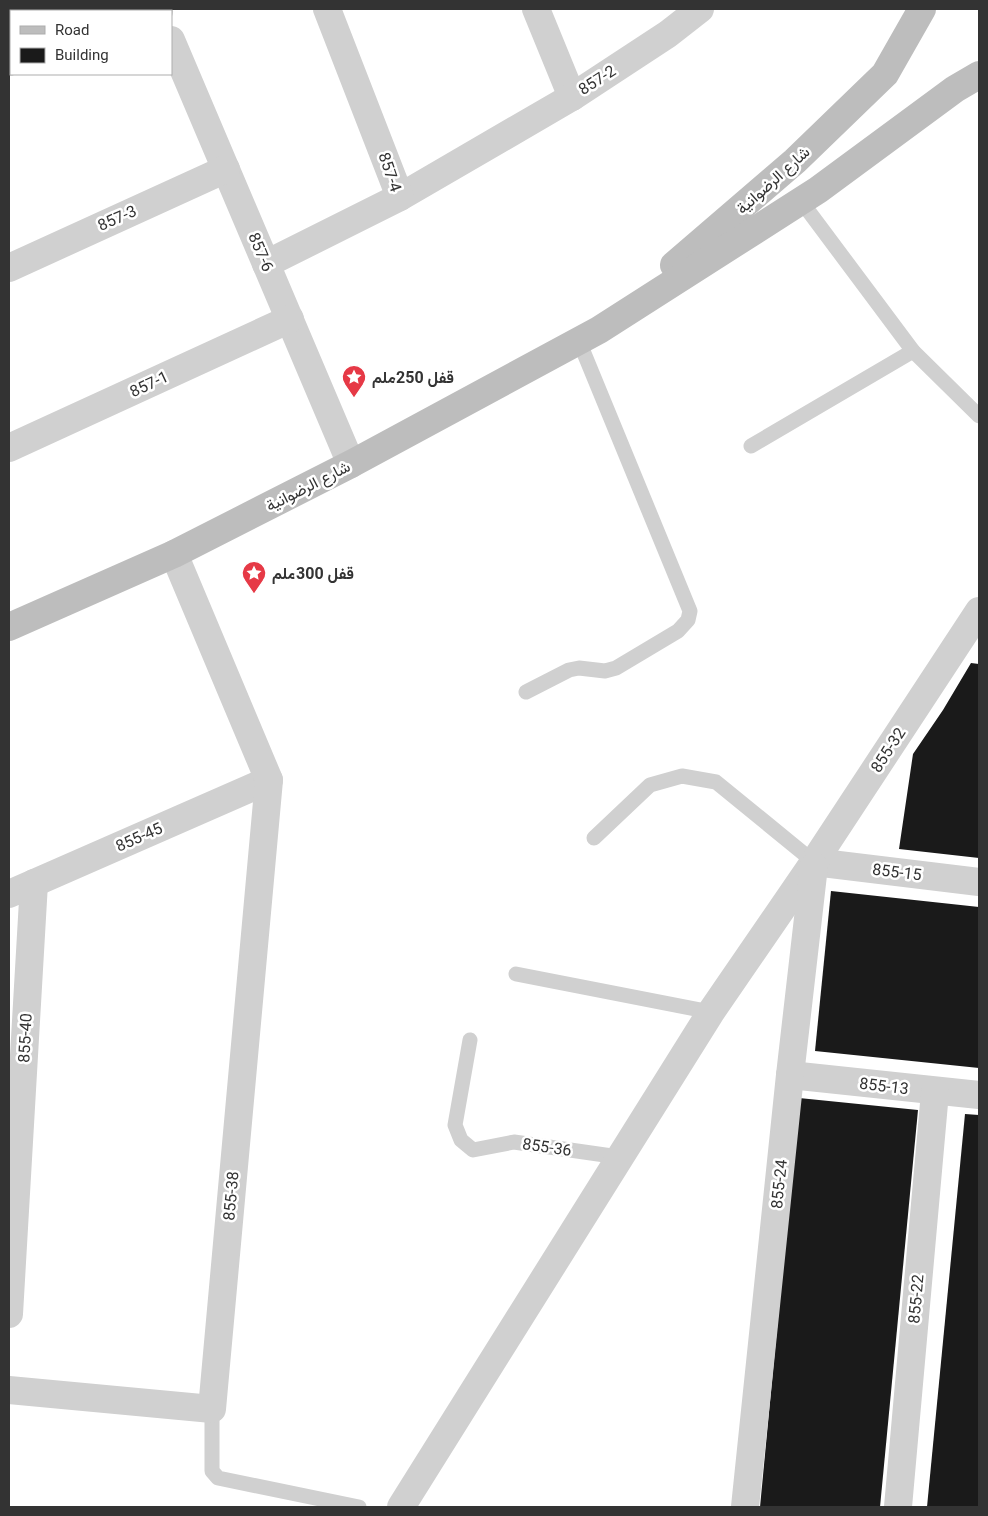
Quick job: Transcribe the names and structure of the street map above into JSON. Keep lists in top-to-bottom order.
{
  "streets": {
    "street": [
      "857-2",
      "857-4",
      "شارع الرضوانية",
      "857-3",
      "857-6",
      "857-1",
      "855-32",
      "855-45",
      "855-15",
      "855-40",
      "855-13",
      "855-24",
      "855-38",
      "855-22"
    ],
    "lane": ["855-36"]
  },
  "crossings": [
    ["857-4", "857-6"],
    ["شارع الرضوانية", "857-6"],
    ["857-3", "857-6"],
    ["857-6", "857-1"],
    ["855-32", "855-15"],
    ["855-32", "855-36"],
    ["855-32", "855-24"],
    ["855-45", "855-40"],
    ["855-45", "855-38"],
    ["855-15", "855-24"],
    ["855-13", "855-24"],
    ["855-13", "855-22"]
  ],
  "places": {
    "place": ["قفل 250ملم", "قفل 300ملم"]
  },
  "legend": ["Road", "Building"]
}
